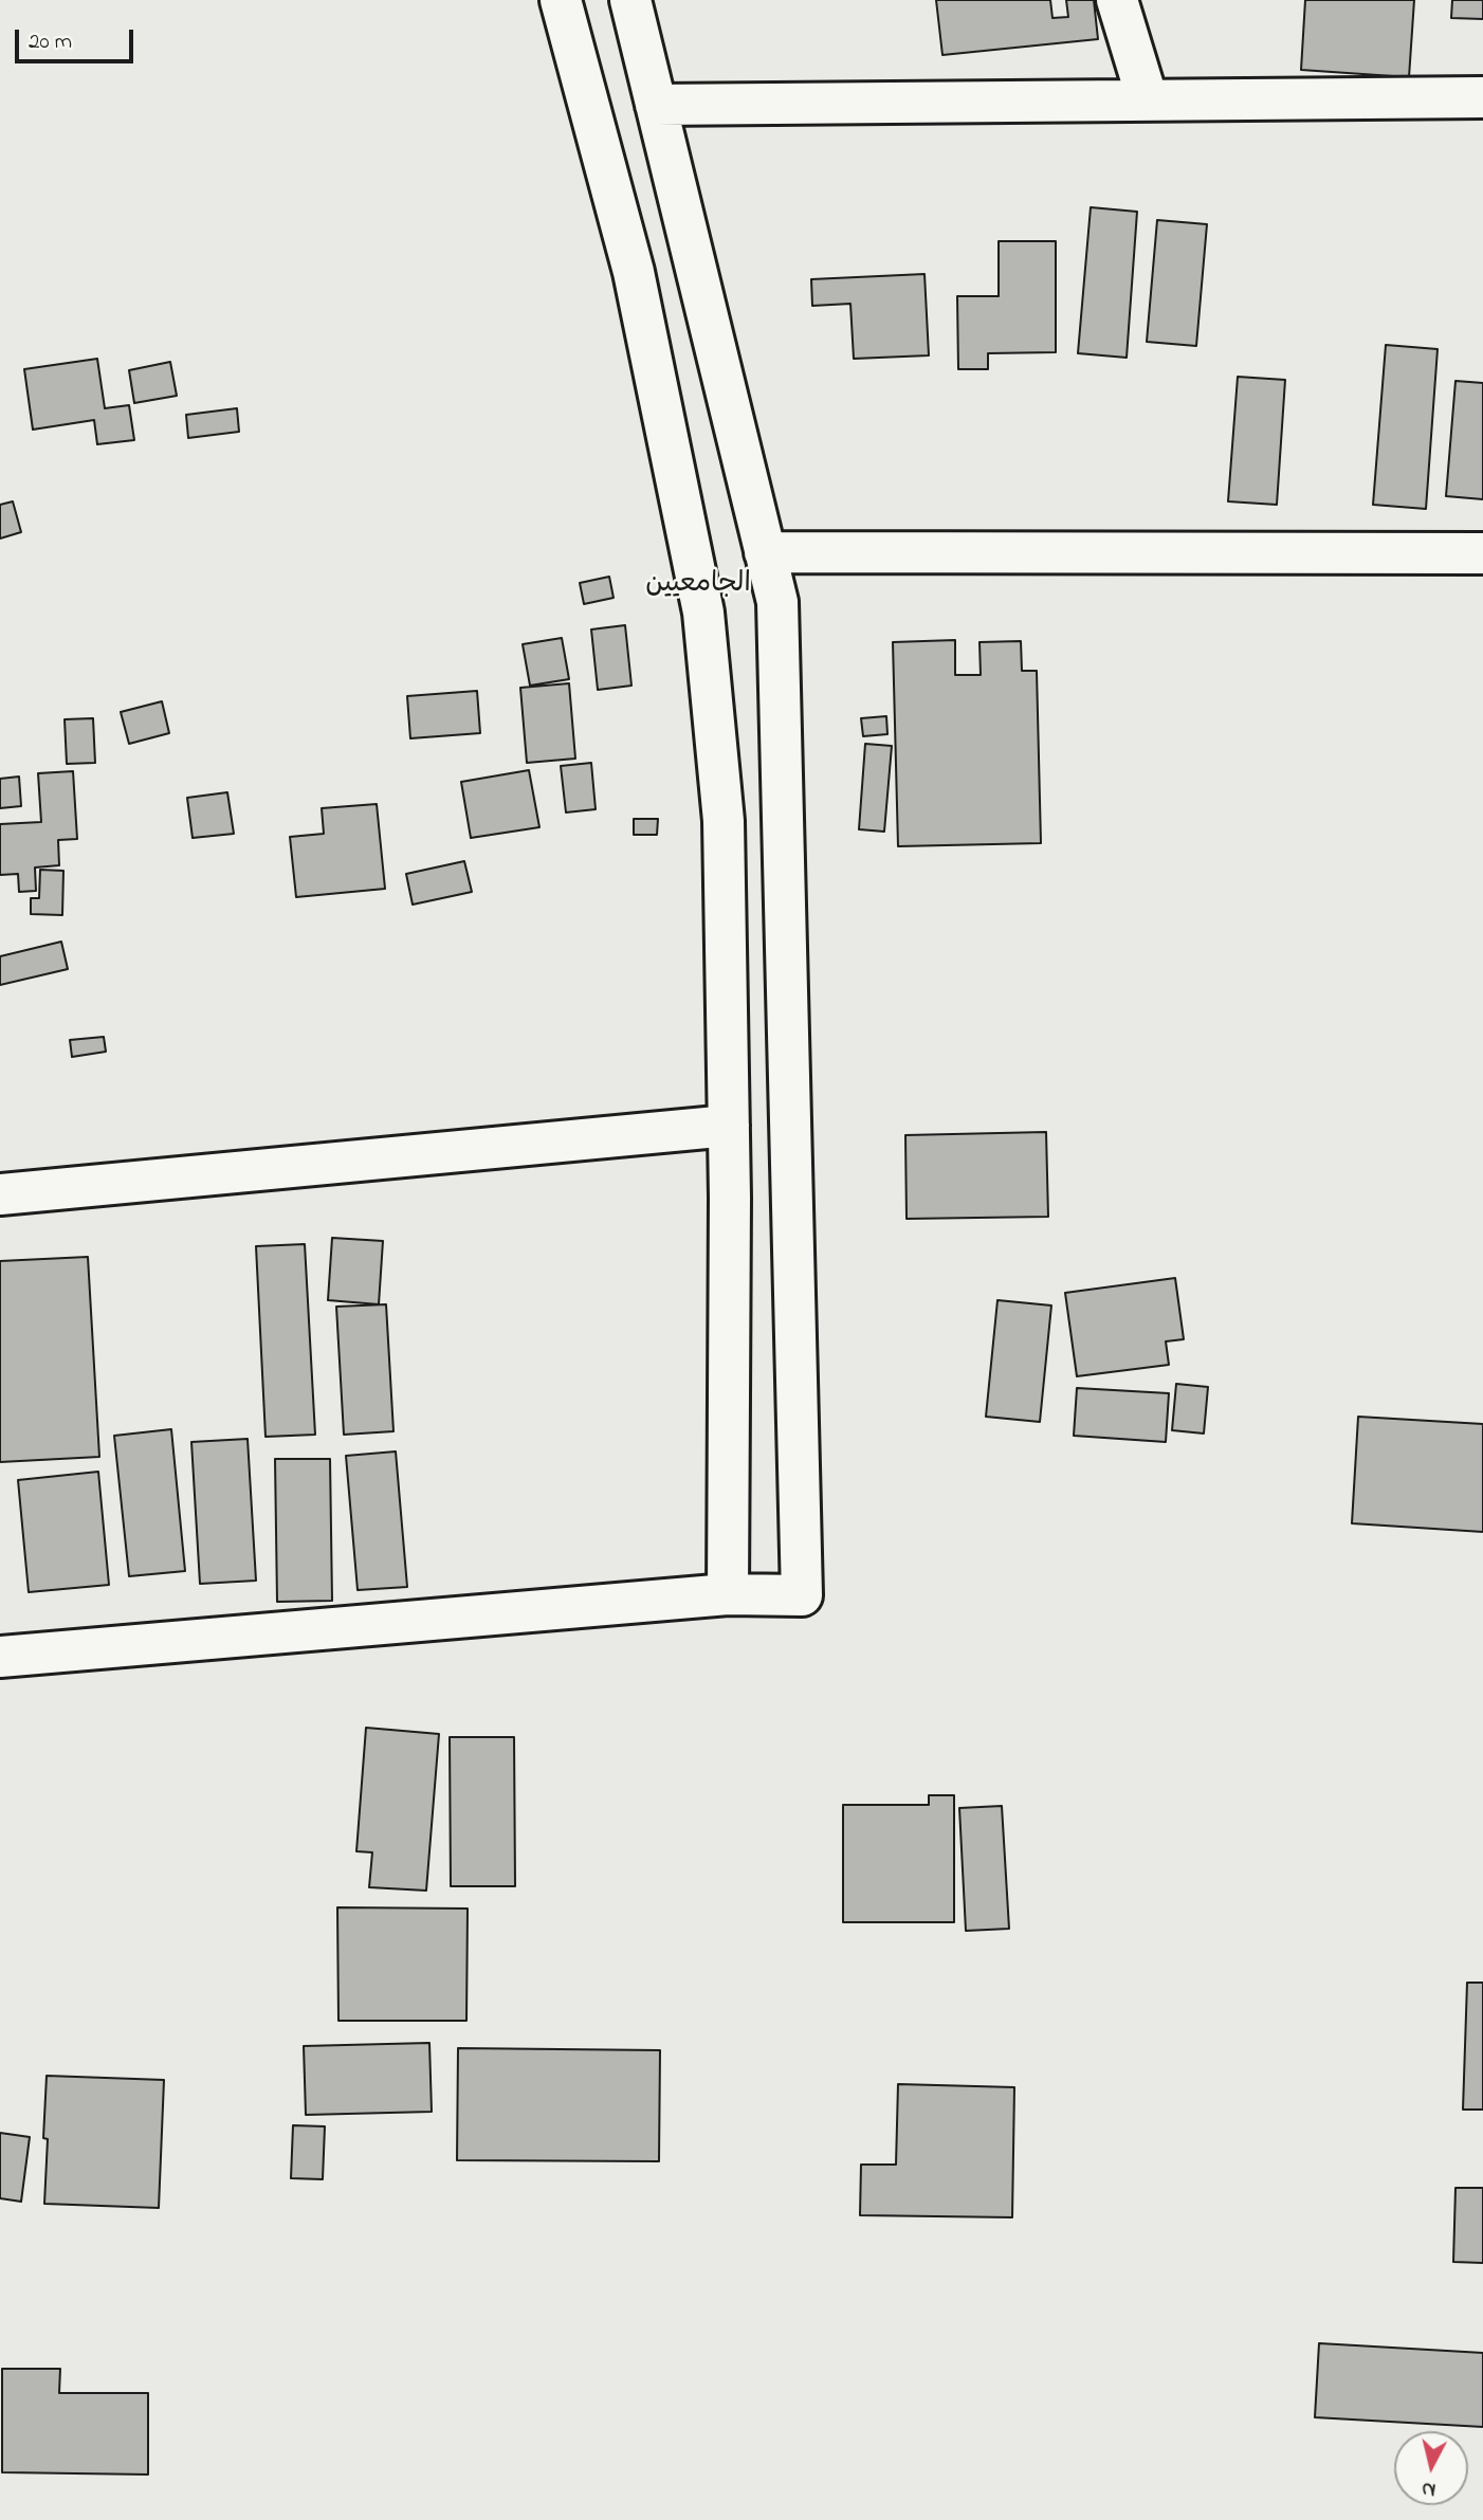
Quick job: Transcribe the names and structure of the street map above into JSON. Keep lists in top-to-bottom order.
{
  "districts": ["الجامعيين"],
  "scale_bar": "20 m",
  "north": "bottom"
}
